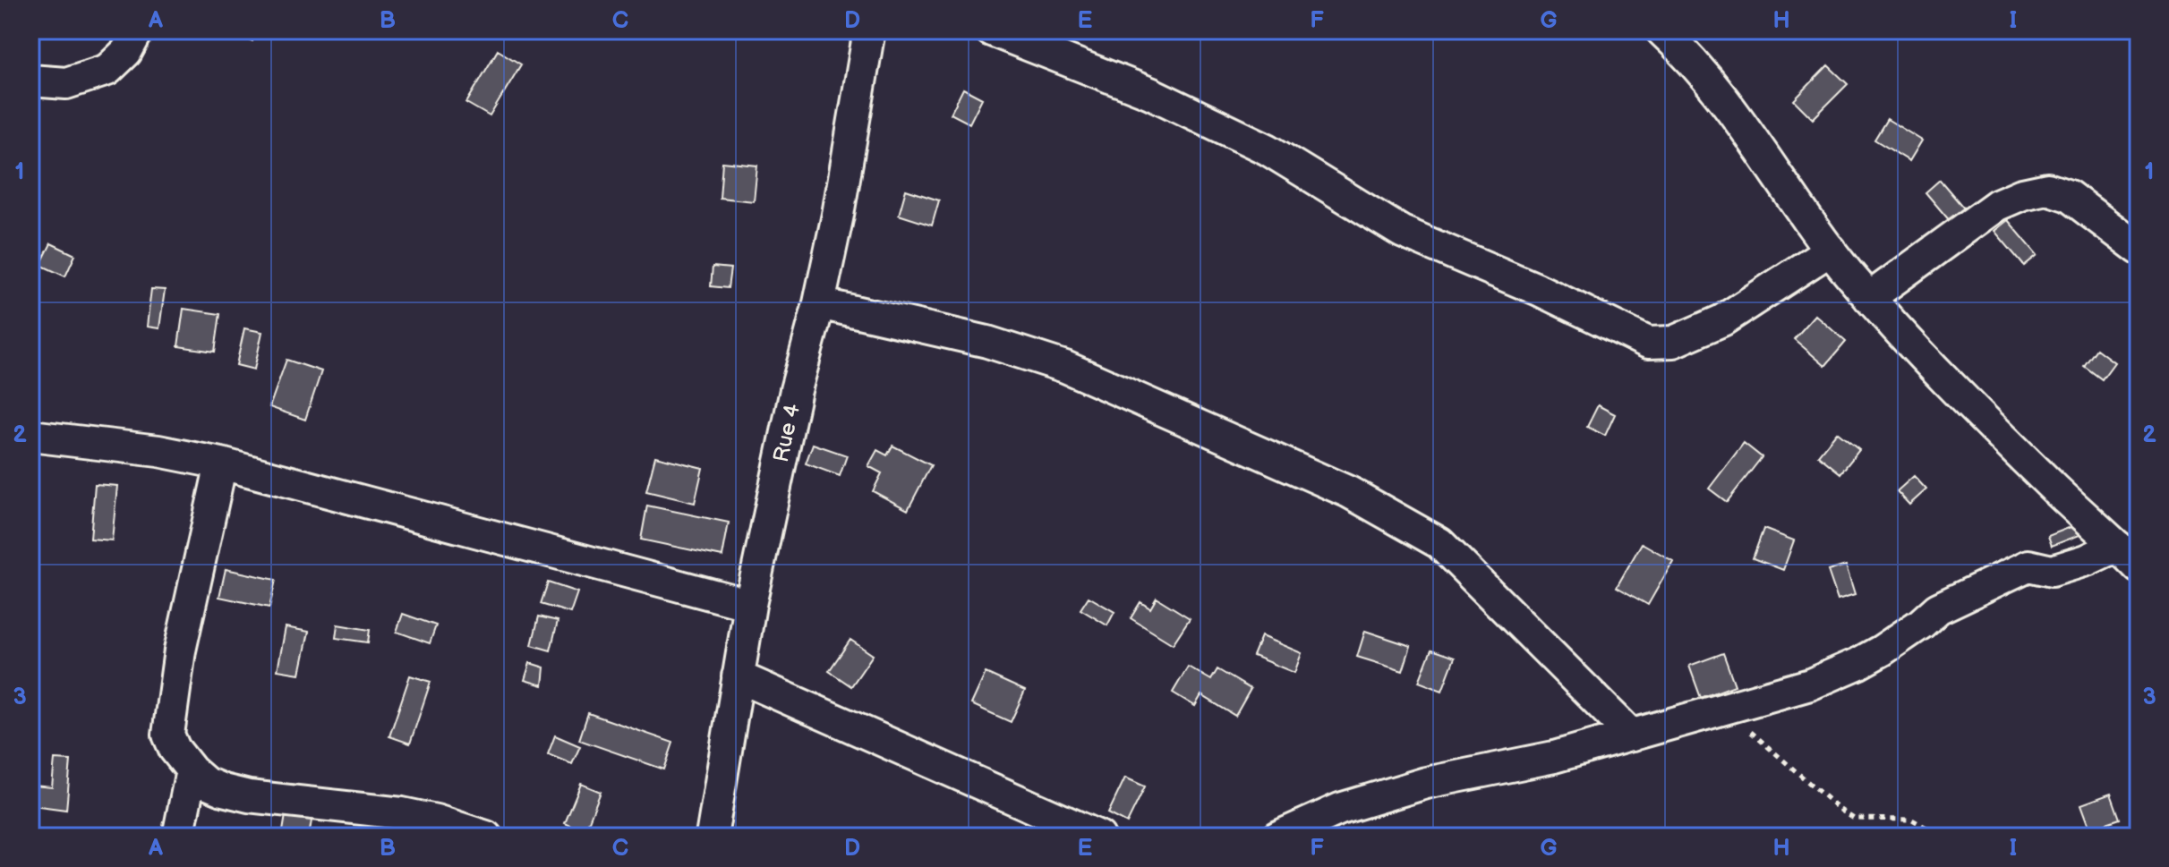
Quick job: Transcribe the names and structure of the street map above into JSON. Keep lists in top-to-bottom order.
{
  "streets": {
    "street": ["Rue 4"]
  },
  "grid": {
    "columns": [
      "A",
      "B",
      "C",
      "D",
      "E",
      "F",
      "G",
      "H",
      "I"
    ],
    "rows": ["1", "2", "3"]
  }
}
